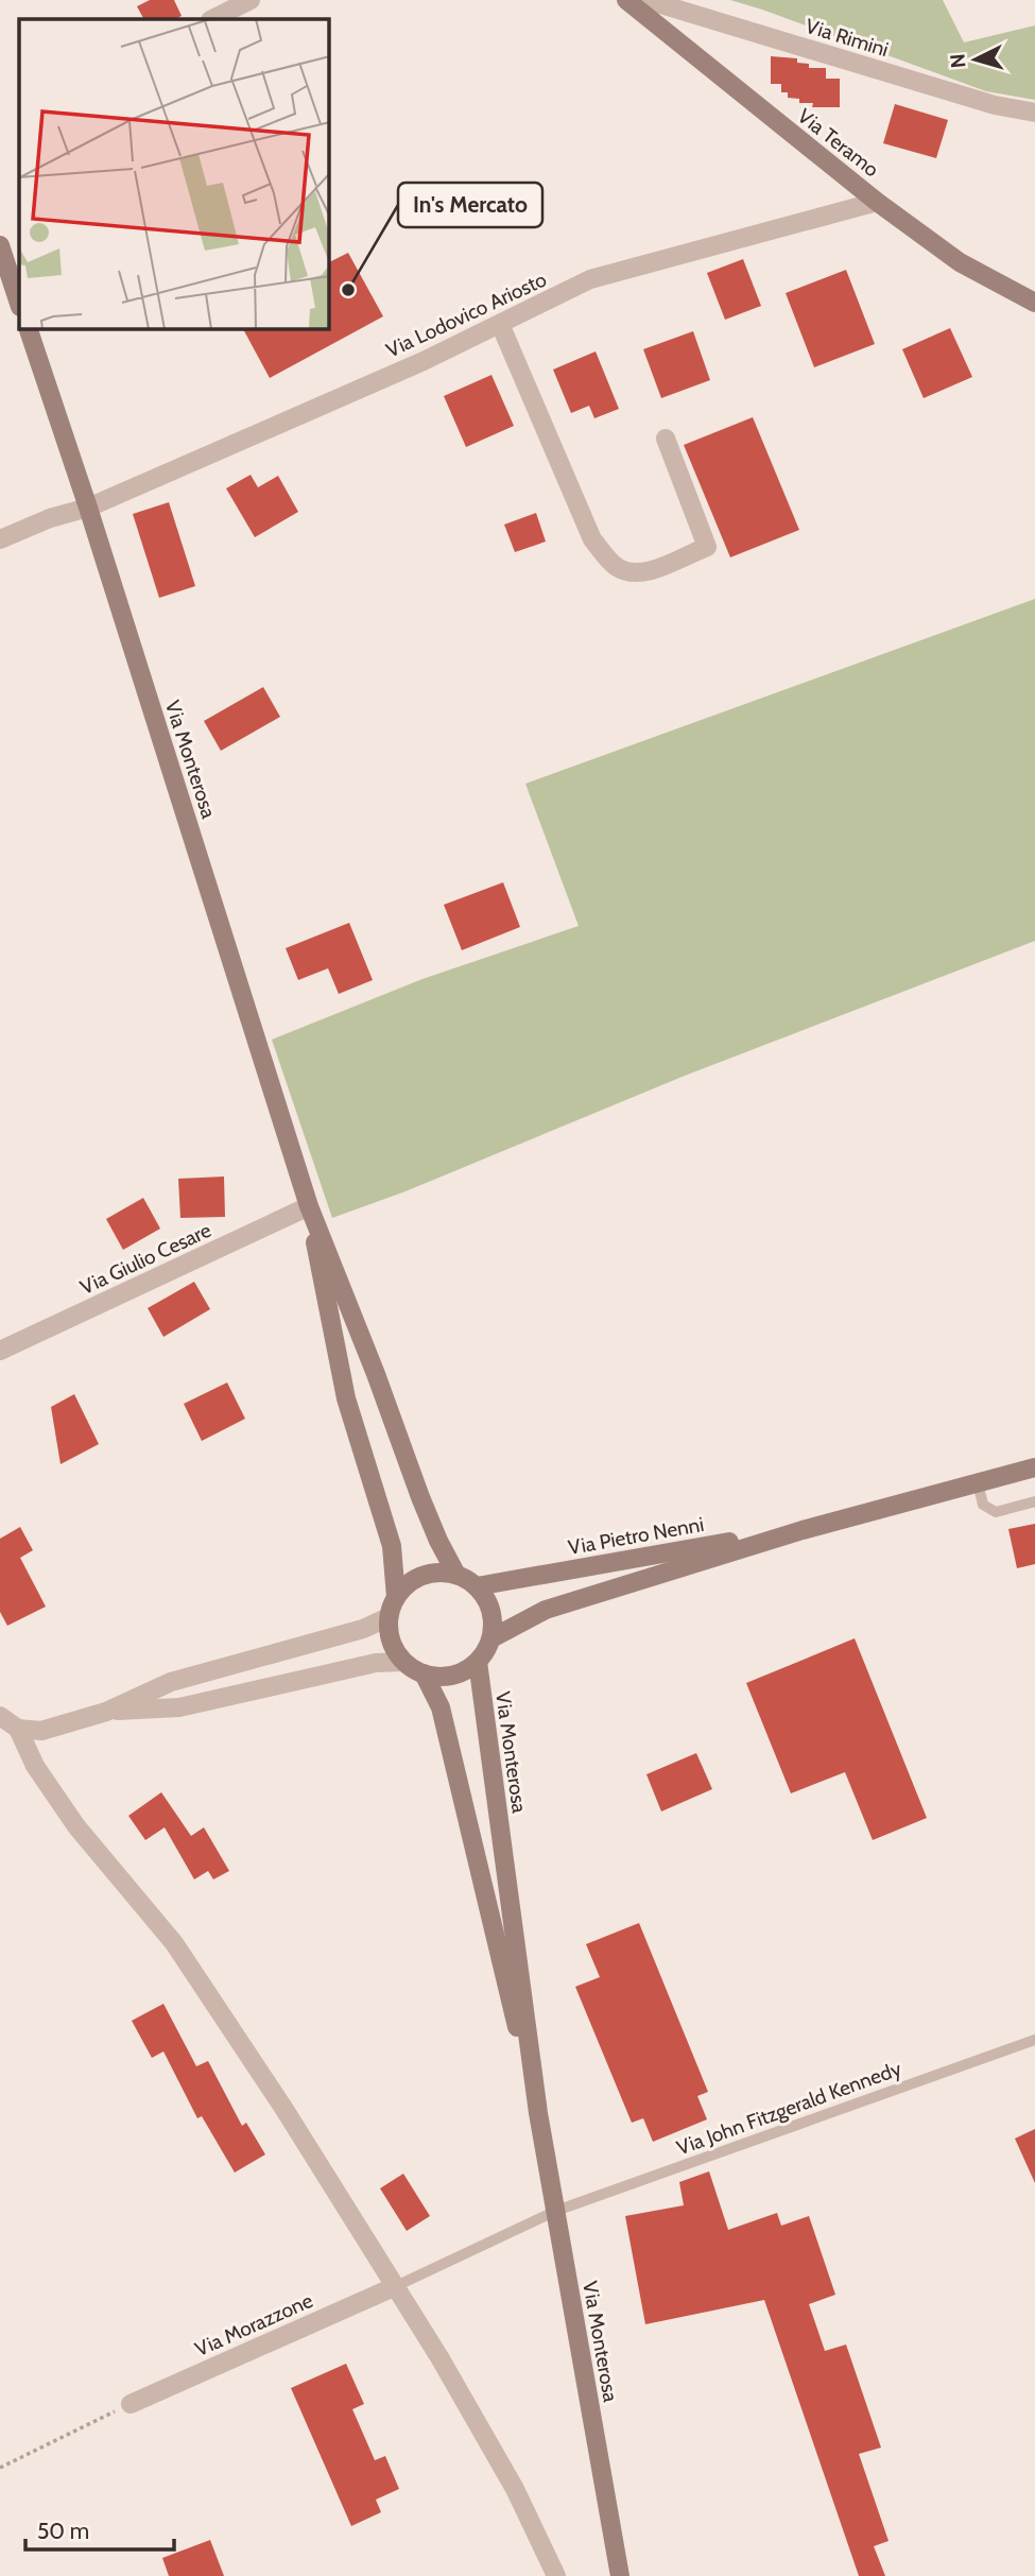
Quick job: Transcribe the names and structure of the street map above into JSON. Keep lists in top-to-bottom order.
{
  "streets": {
    "main road": ["Via Teramo", "Via Monterosa", "Via Pietro Nenni"],
    "street": [
      "Via Rimini",
      "Via Lodovico Ariosto",
      "Via Giulio Cesare",
      "Via Morazzone"
    ],
    "lane": ["Via John Fitzgerald Kennedy"]
  },
  "crossings": [
    ["Via Teramo", "Via Lodovico Ariosto"],
    ["Via Lodovico Ariosto", "Via Monterosa"],
    ["Via Monterosa", "Via Giulio Cesare"],
    ["Via Monterosa", "Via Pietro Nenni"],
    ["Via Monterosa", "Via John Fitzgerald Kennedy"],
    ["Via John Fitzgerald Kennedy", "Via Morazzone"]
  ],
  "places": ["In's Mercato"],
  "scale_bar": "50 m",
  "north": "left"
}
